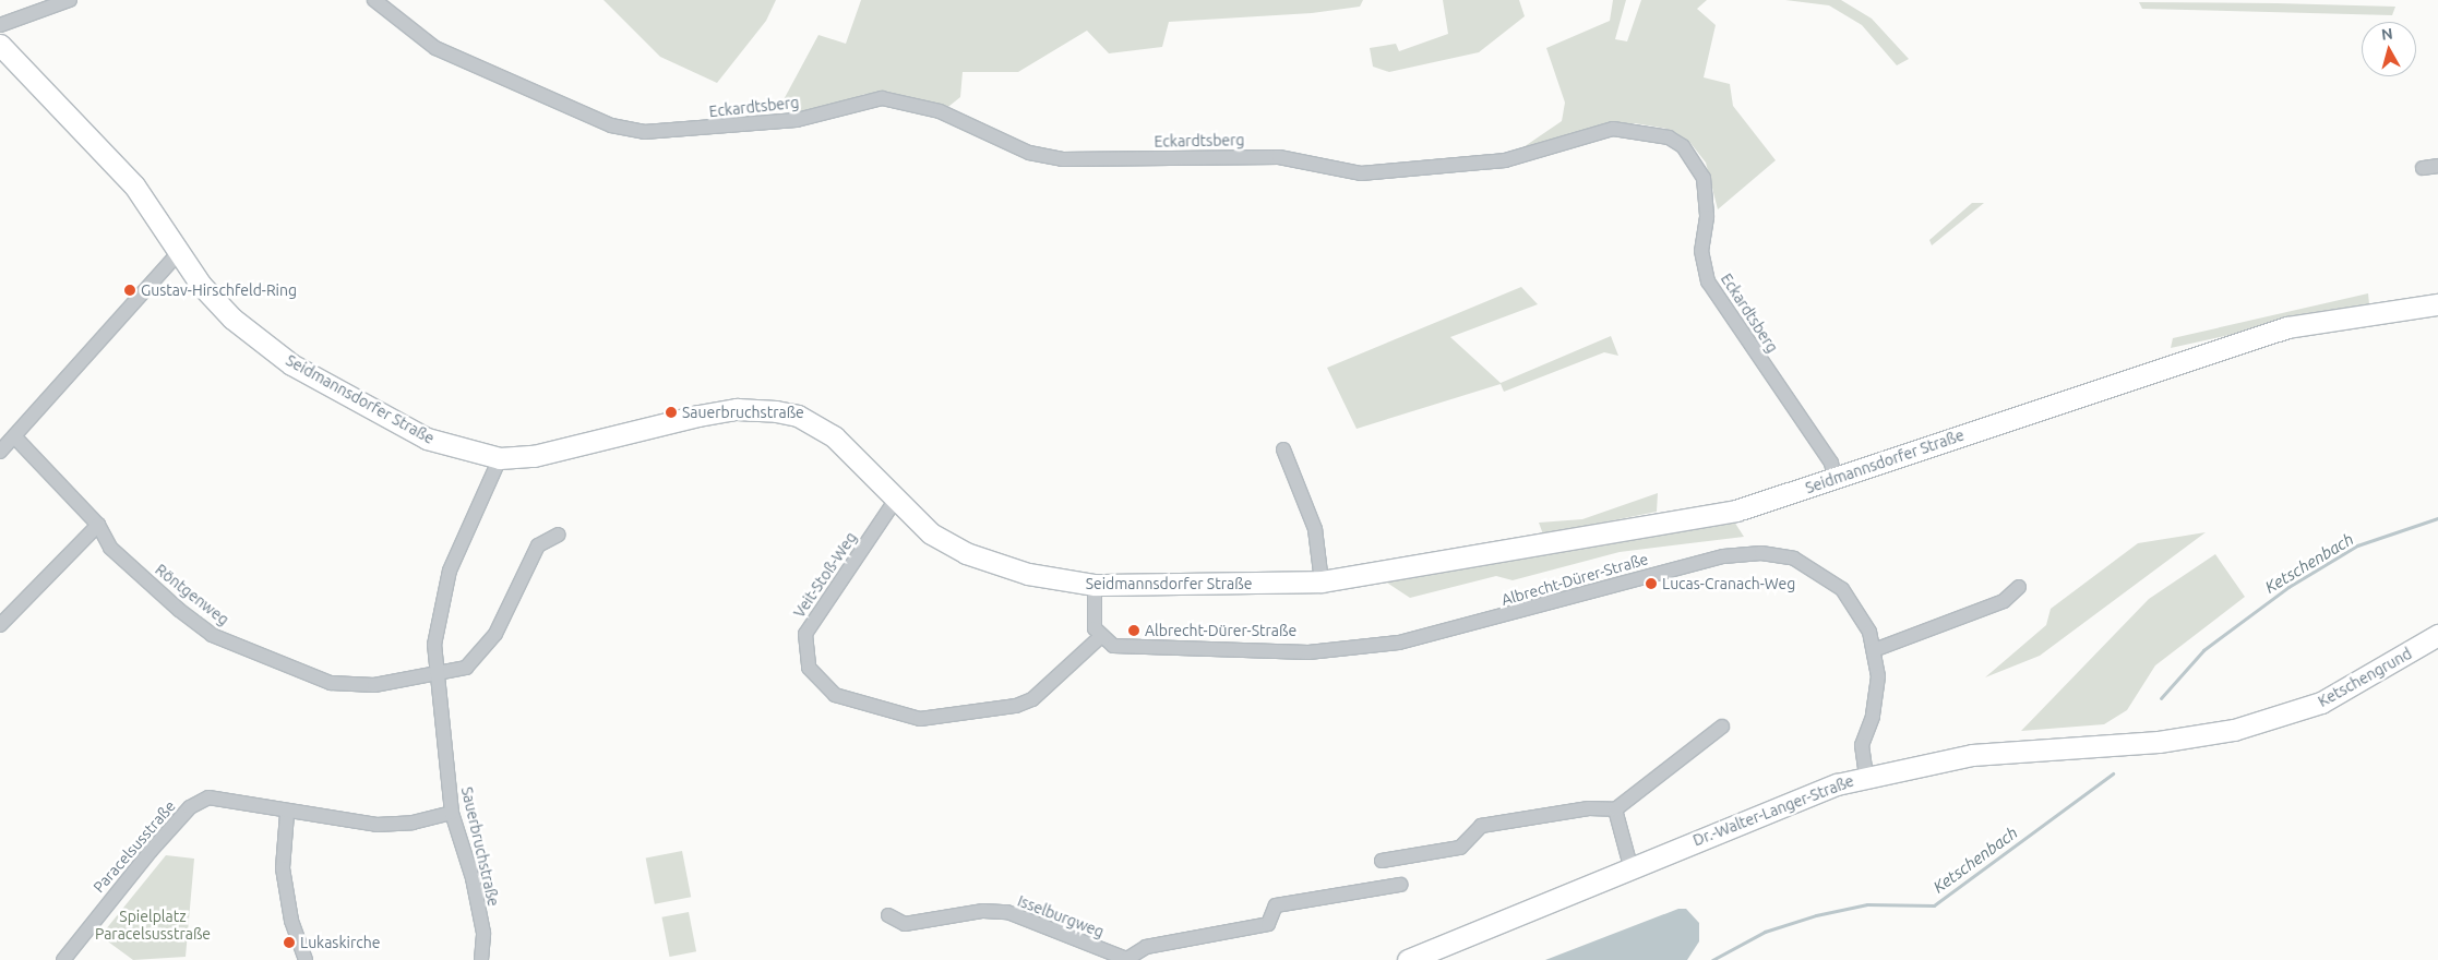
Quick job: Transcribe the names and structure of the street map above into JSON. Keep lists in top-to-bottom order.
{
  "streets": {
    "street": [
      "Eckardtsberg",
      "Seidmannsdorfer Straße",
      "Veit-Stoß-Weg",
      "Albrecht-Dürer-Straße",
      "Röntgenweg",
      "Ketschengrund",
      "Dr.-Walter-Langer-Straße",
      "Paracelsusstraße",
      "Sauerbruchstraße",
      "Isselburgweg"
    ]
  },
  "crossings": [
    ["Eckardtsberg", "Seidmannsdorfer Straße"],
    ["Seidmannsdorfer Straße", "Veit-Stoß-Weg"],
    ["Seidmannsdorfer Straße", "Sauerbruchstraße"],
    ["Veit-Stoß-Weg", "Albrecht-Dürer-Straße"],
    ["Albrecht-Dürer-Straße", "Dr.-Walter-Langer-Straße"],
    ["Röntgenweg", "Sauerbruchstraße"],
    ["Ketschengrund", "Dr.-Walter-Langer-Straße"]
  ],
  "water": ["Ketschenbach"],
  "parks": ["Spielplatz Paracelsusstraße"],
  "places": [
    "Gustav-Hirschfeld-Ring",
    "Sauerbruchstraße",
    "Lucas-Cranach-Weg",
    "Albrecht-Dürer-Straße",
    "Lukaskirche"
  ],
  "north": "top"
}
